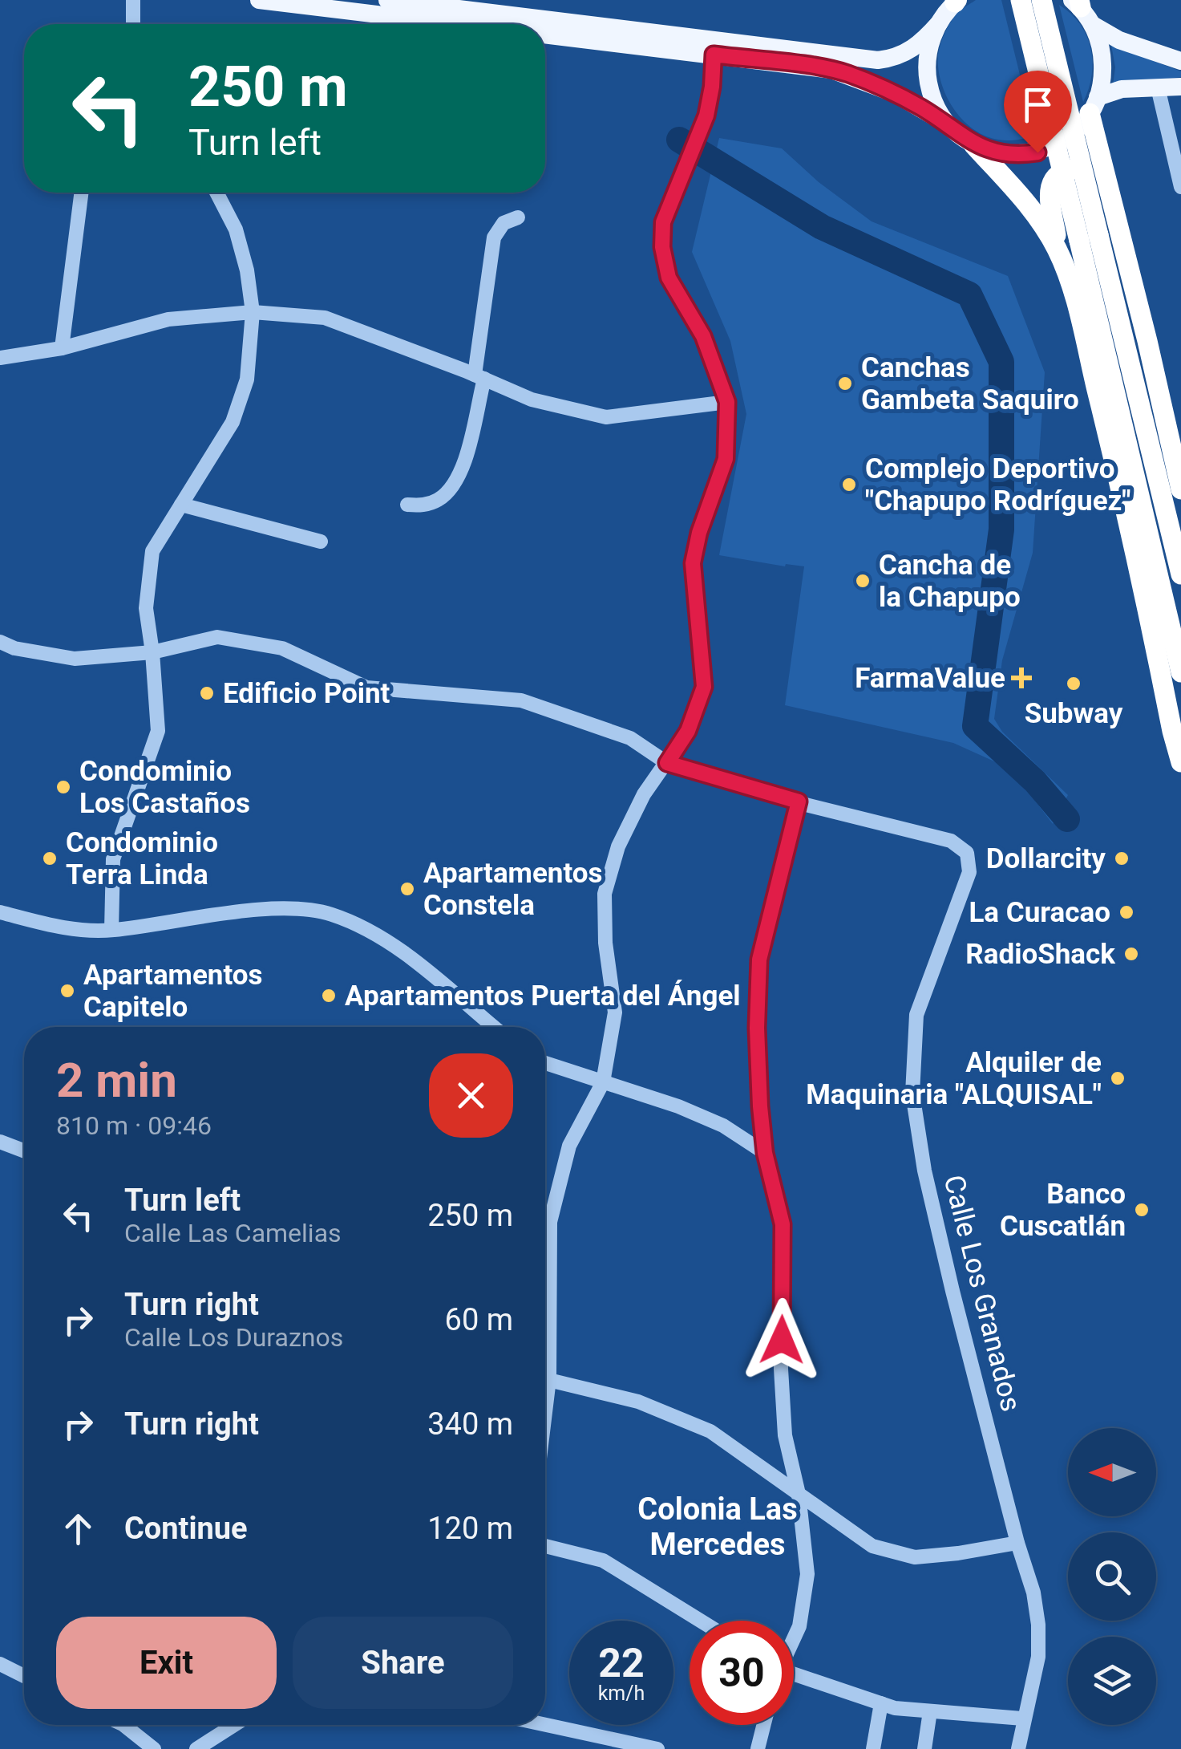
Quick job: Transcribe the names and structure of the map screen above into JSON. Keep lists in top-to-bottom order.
{
  "streets": {
    "street": ["Calle Los Granados"]
  },
  "districts": ["Colonia Las Mercedes"],
  "places": {
    "other": [
      "Canchas Gambeta Saquiro",
      "Complejo Deportivo \"Chapupo Rodríguez\"",
      "Cancha de la Chapupo",
      "Subway",
      "Edificio Point",
      "Condominio Los Castaños",
      "Condominio Terra Linda",
      "Dollarcity",
      "Apartamentos Constela",
      "La Curacao",
      "RadioShack",
      "Apartamentos Capitelo",
      "Apartamentos Puerta del Ángel",
      "Alquiler de Maquinaria \"ALQUISAL\"",
      "Banco Cuscatlán"
    ],
    "health": ["FarmaValue"]
  },
  "north": "left",
  "page": {
    "turn": ["250 m", "Turn left"],
    "heading": ["2 min", "810 m · 09:46"],
    "list": [
      {
        "name": "Turn left",
        "note": "Calle Las Camelias",
        "value": "250 m"
      },
      {
        "name": "Turn right",
        "note": "Calle Los Duraznos",
        "value": "60 m"
      },
      {
        "name": "Turn right",
        "value": "340 m"
      },
      {
        "name": "Continue",
        "value": "120 m"
      }
    ],
    "buttons": ["Exit", "Share"],
    "speed": "22 km/h",
    "limit": "30"
  }
}
